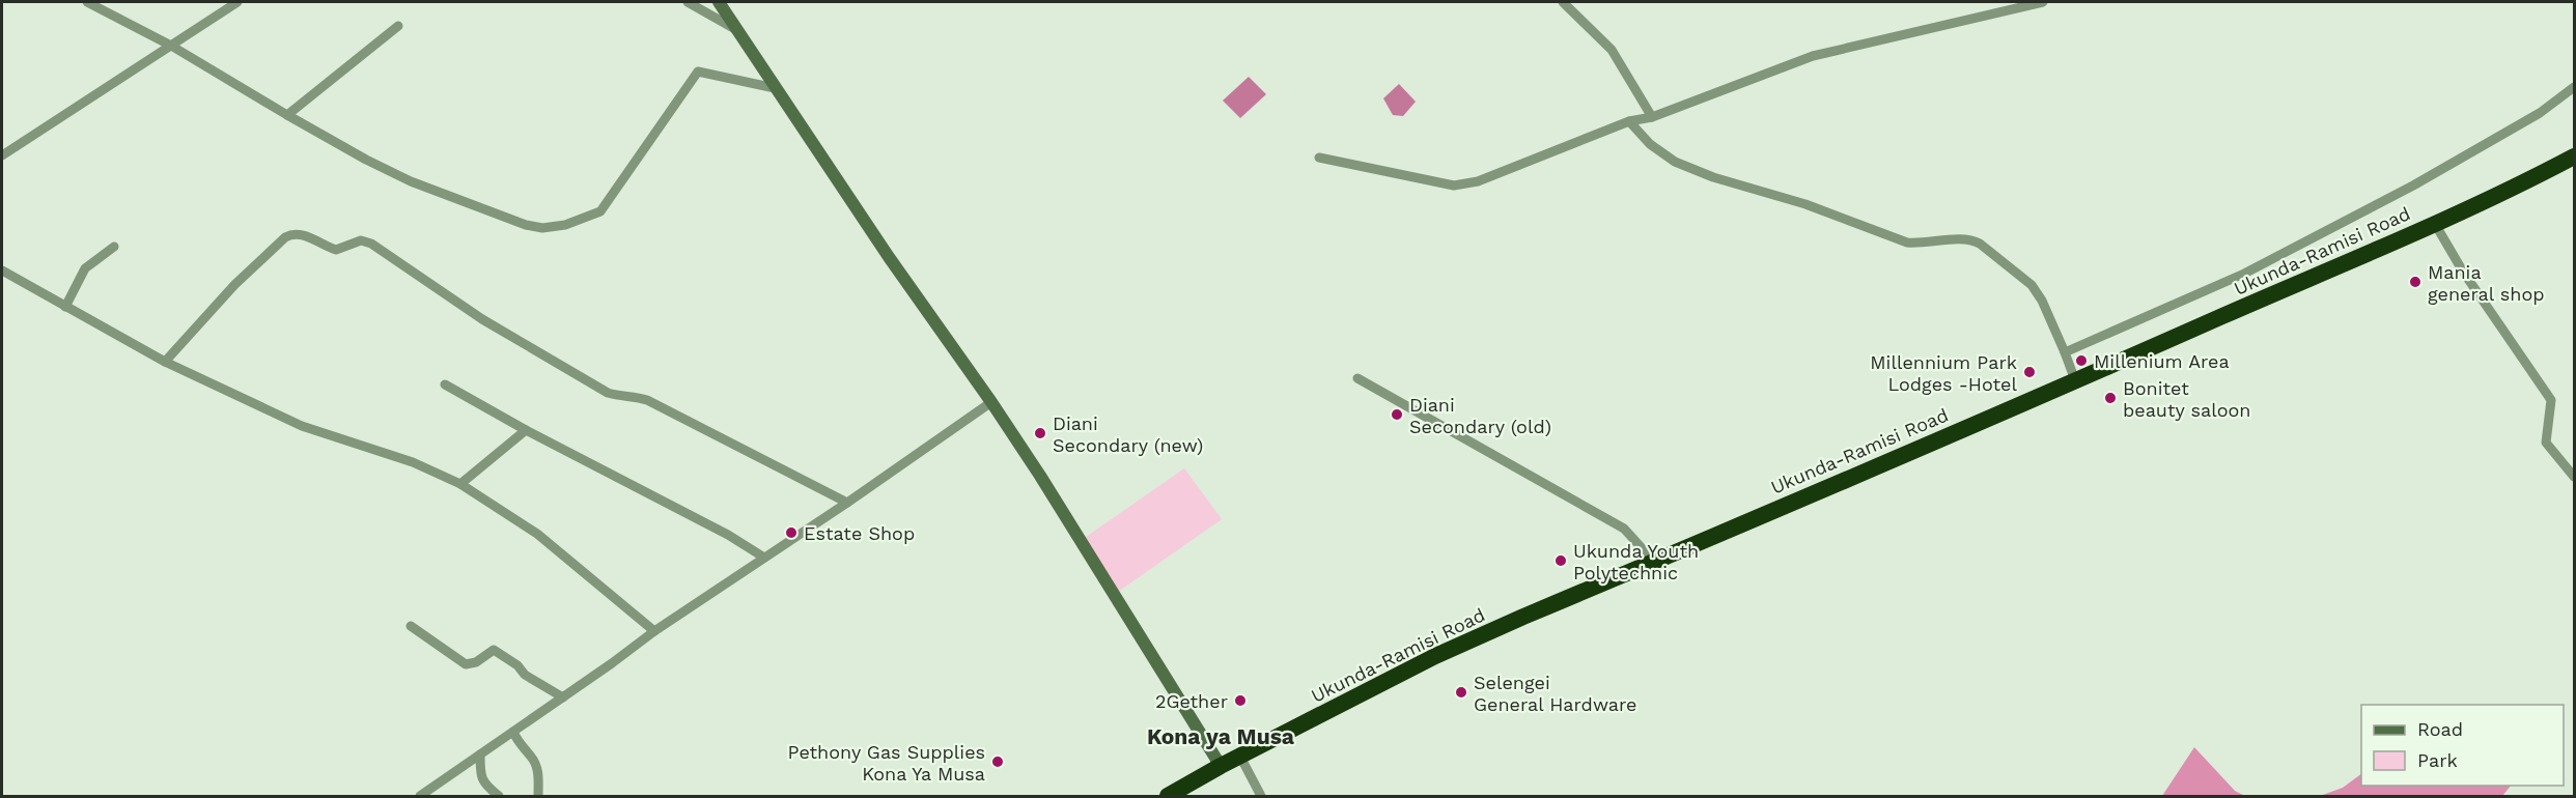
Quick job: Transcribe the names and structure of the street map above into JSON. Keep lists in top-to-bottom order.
{
  "streets": {
    "highway": ["Ukunda-Ramisi Road"]
  },
  "districts": ["Kona ya Musa"],
  "places": [
    "Mania general shop",
    "Millenium Area",
    "Millennium Park Lodges -Hotel",
    "Bonitet beauty saloon",
    "Diani Secondary (old)",
    "Diani Secondary (new)",
    "Estate Shop",
    "Ukunda Youth Polytechnic",
    "Selengei General Hardware",
    "2Gether",
    "Pethony Gas Supplies Kona Ya Musa"
  ],
  "legend": ["Road", "Park"]
}
